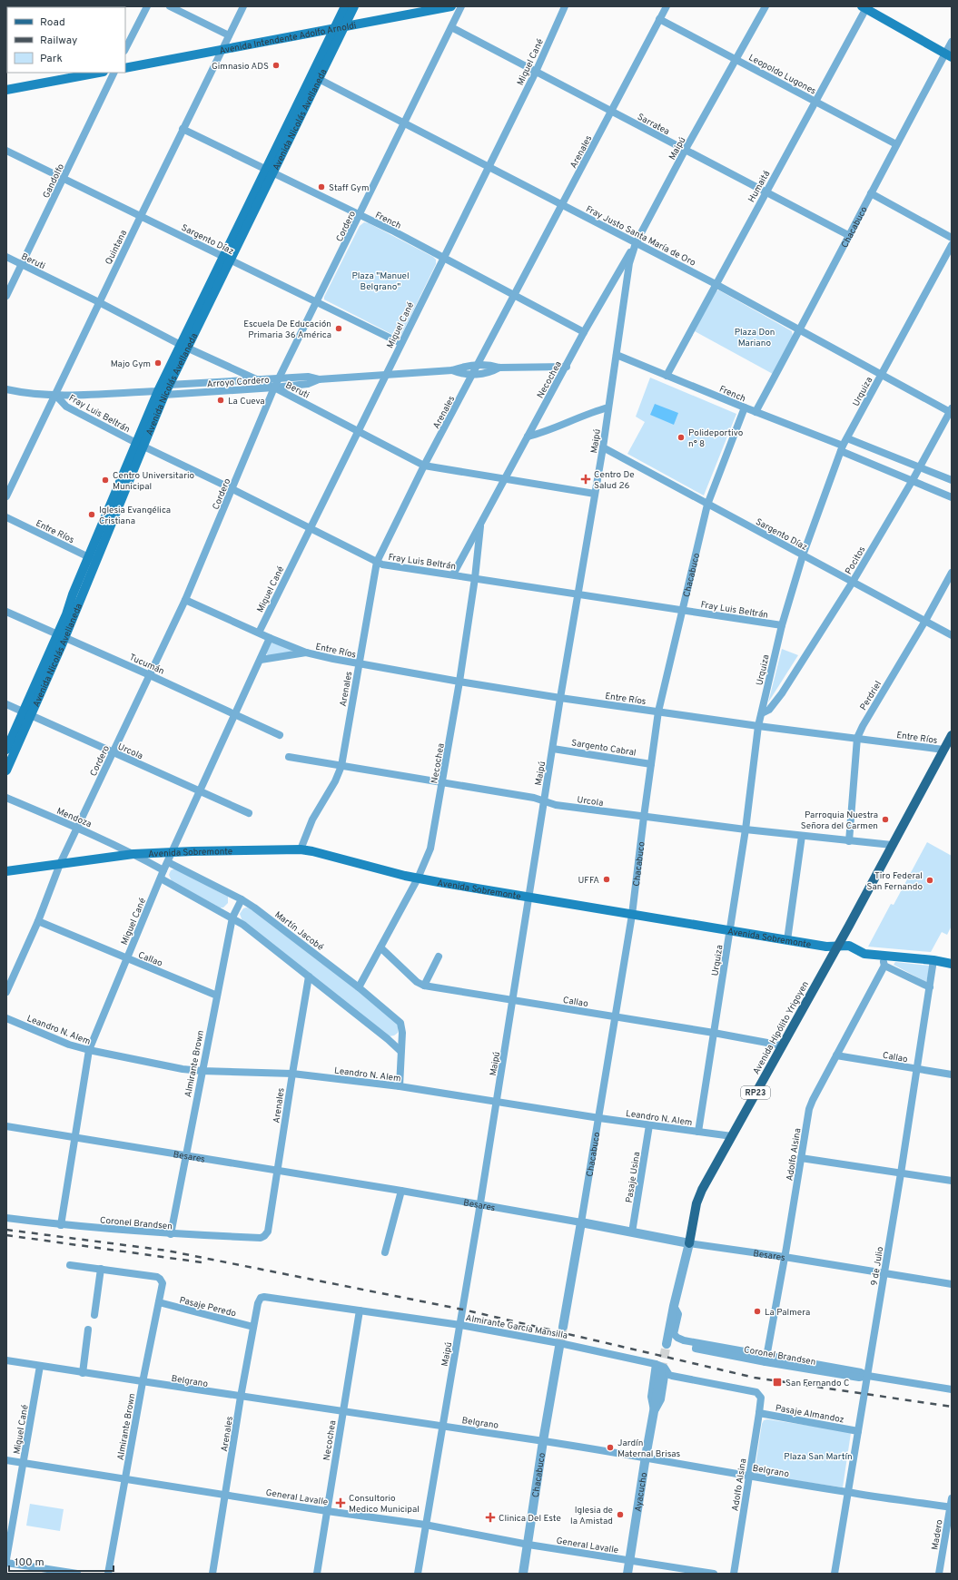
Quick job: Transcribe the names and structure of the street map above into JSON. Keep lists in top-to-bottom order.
{
  "streets": {
    "main road": [
      "Avenida Intendente Adolfo Arnoldi",
      "Avenida Nicolás Avellaneda",
      "Avenida Sobremonte",
      "Avenida Hipólito Yrigoyen",
      "RP23"
    ],
    "street": [
      "Miguel Cané",
      "Leopoldo Lugones",
      "Sarratea",
      "Maipú",
      "Arenales",
      "Gandolfo",
      "Humaitá",
      "French",
      "Cordero",
      "Chacabuco",
      "Fray Justo Santa María de Oro",
      "Sargento Díaz",
      "Quintana",
      "Beruti",
      "Necochea",
      "Arroyo Cordero",
      "Urquiza",
      "Fray Luis Beltrán",
      "Entre Ríos",
      "Pocitos",
      "Tucumán",
      "Perdriel",
      "Sargento Cabral",
      "Urcola",
      "Mendoza",
      "Martín Jacobé",
      "Callao",
      "Leandro N. Alem",
      "Almirante Brown",
      "Adolfo Alsina",
      "Besares",
      "Pasaje Usina",
      "Coronel Brandsen",
      "9 de Julio",
      "Pasaje Peredo",
      "Almirante García Mansilla",
      "Belgrano",
      "Pasaje Almandoz",
      "Ayacucho",
      "General Lavalle",
      "Madero"
    ]
  },
  "crossings": [
    ["Avenida Intendente Adolfo Arnoldi", "Avenida Nicolás Avellaneda"],
    ["Avenida Intendente Adolfo Arnoldi", "Quintana"],
    ["Miguel Cané", "Sarratea"],
    ["Miguel Cané", "French"],
    ["Miguel Cané", "Fray Justo Santa María de Oro"],
    ["Miguel Cané", "Sargento Díaz"],
    ["Miguel Cané", "Beruti"],
    ["Miguel Cané", "Arroyo Cordero"],
    ["Miguel Cané", "Fray Luis Beltrán"],
    ["Miguel Cané", "Entre Ríos"],
    ["Miguel Cané", "Tucumán"],
    ["Miguel Cané", "Urcola"],
    ["Miguel Cané", "Mendoza"],
    ["Miguel Cané", "Avenida Sobremonte"],
    ["Miguel Cané", "Martín Jacobé"],
    ["Miguel Cané", "Callao"],
    ["Miguel Cané", "Leandro N. Alem"],
    ["Miguel Cané", "Besares"],
    ["Miguel Cané", "Coronel Brandsen"],
    ["Miguel Cané", "Belgrano"],
    ["Miguel Cané", "General Lavalle"],
    ["Leopoldo Lugones", "Maipú"],
    ["Leopoldo Lugones", "Arenales"],
    ["Leopoldo Lugones", "Humaitá"],
    ["Leopoldo Lugones", "Chacabuco"],
    ["Avenida Nicolás Avellaneda", "French"],
    ["Avenida Nicolás Avellaneda", "Fray Justo Santa María de Oro"],
    ["Avenida Nicolás Avellaneda", "Sargento Díaz"],
    ["Avenida Nicolás Avellaneda", "Beruti"],
    ["Avenida Nicolás Avellaneda", "Arroyo Cordero"],
    ["Avenida Nicolás Avellaneda", "Fray Luis Beltrán"],
    ["Avenida Nicolás Avellaneda", "Entre Ríos"],
    ["Avenida Nicolás Avellaneda", "Tucumán"],
    ["Avenida Nicolás Avellaneda", "Urcola"],
    ["Sarratea", "Maipú"],
    ["Sarratea", "Arenales"],
    ["Sarratea", "Humaitá"],
    ["Sarratea", "Cordero"],
    ["Sarratea", "Chacabuco"],
    ["Maipú", "French"],
    ["Maipú", "Fray Justo Santa María de Oro"],
    ["Maipú", "Sargento Díaz"],
    ["Maipú", "Beruti"],
    ["Maipú", "Necochea"],
    ["Maipú", "Fray Luis Beltrán"],
    ["Maipú", "Entre Ríos"],
    ["Maipú", "Sargento Cabral"],
    ["Maipú", "Urcola"],
    ["Maipú", "Avenida Sobremonte"],
    ["Maipú", "Callao"],
    ["Maipú", "Leandro N. Alem"],
    ["Maipú", "Besares"],
    ["Maipú", "Almirante García Mansilla"],
    ["Maipú", "Belgrano"],
    ["Maipú", "General Lavalle"],
    ["Arenales", "French"],
    ["Arenales", "Fray Justo Santa María de Oro"],
    ["Arenales", "Beruti"],
    ["Arenales", "Arroyo Cordero"],
    ["Arenales", "Fray Luis Beltrán"],
    ["Arenales", "Entre Ríos"],
    ["Arenales", "Urcola"],
    ["Arenales", "Avenida Sobremonte"],
    ["Arenales", "Leandro N. Alem"],
    ["Arenales", "Besares"],
    ["Arenales", "Coronel Brandsen"],
    ["Arenales", "Pasaje Peredo"],
    ["Arenales", "Almirante García Mansilla"],
    ["Arenales", "Belgrano"],
    ["Arenales", "General Lavalle"],
    ["Gandolfo", "Sargento Díaz"],
    ["Gandolfo", "Beruti"],
    ["Humaitá", "French"],
    ["Humaitá", "Fray Justo Santa María de Oro"],
    ["French", "Cordero"],
    ["French", "Chacabuco"],
    ["French", "Quintana"],
    ["French", "Necochea"],
    ["French", "Urquiza"],
    ["French", "Pocitos"],
    ["Cordero", "Fray Justo Santa María de Oro"],
    ["Cordero", "Sargento Díaz"],
    ["Cordero", "Beruti"],
    ["Cordero", "Arroyo Cordero"],
    ["Cordero", "Fray Luis Beltrán"],
    ["Cordero", "Entre Ríos"],
    ["Cordero", "Tucumán"],
    ["Cordero", "Urcola"],
    ["Cordero", "Mendoza"],
    ["Cordero", "Avenida Sobremonte"],
    ["Cordero", "Callao"],
    ["Chacabuco", "Fray Justo Santa María de Oro"],
    ["Chacabuco", "Sargento Díaz"],
    ["Chacabuco", "Fray Luis Beltrán"],
    ["Chacabuco", "Entre Ríos"],
    ["Chacabuco", "Sargento Cabral"],
    ["Chacabuco", "Urcola"],
    ["Chacabuco", "Avenida Sobremonte"],
    ["Chacabuco", "Callao"],
    ["Chacabuco", "Leandro N. Alem"],
    ["Chacabuco", "Besares"],
    ["Chacabuco", "Almirante García Mansilla"],
    ["Chacabuco", "Belgrano"],
    ["Chacabuco", "General Lavalle"],
    ["Fray Justo Santa María de Oro", "Necochea"],
    ["Fray Justo Santa María de Oro", "Urquiza"],
    ["Fray Justo Santa María de Oro", "Pocitos"],
    ["Sargento Díaz", "Quintana"],
    ["Sargento Díaz", "Urquiza"],
    ["Sargento Díaz", "Pocitos"],
    ["Sargento Díaz", "Perdriel"],
    ["Quintana", "Beruti"],
    ["Quintana", "Arroyo Cordero"],
    ["Quintana", "Fray Luis Beltrán"],
    ["Beruti", "Necochea"],
    ["Beruti", "Arroyo Cordero"],
    ["Necochea", "Arroyo Cordero"],
    ["Necochea", "Fray Luis Beltrán"],
    ["Necochea", "Entre Ríos"],
    ["Necochea", "Urcola"],
    ["Necochea", "Avenida Sobremonte"],
    ["Necochea", "Martín Jacobé"],
    ["Necochea", "Callao"],
    ["Necochea", "Almirante García Mansilla"],
    ["Necochea", "Belgrano"],
    ["Necochea", "General Lavalle"],
    ["Arroyo Cordero", "Fray Luis Beltrán"],
    ["Urquiza", "Fray Luis Beltrán"],
    ["Urquiza", "Entre Ríos"],
    ["Urquiza", "Pocitos"],
    ["Urquiza", "Urcola"],
    ["Urquiza", "Avenida Sobremonte"],
    ["Urquiza", "Callao"],
    ["Urquiza", "Leandro N. Alem"],
    ["Entre Ríos", "Perdriel"],
    ["Entre Ríos", "Avenida Hipólito Yrigoyen"],
    ["Perdriel", "Urcola"],
    ["Urcola", "Avenida Hipólito Yrigoyen"],
    ["Mendoza", "Avenida Sobremonte"],
    ["Avenida Sobremonte", "Avenida Hipólito Yrigoyen"],
    ["Avenida Sobremonte", "9 de Julio"],
    ["Martín Jacobé", "Almirante Brown"],
    ["Callao", "Avenida Hipólito Yrigoyen"],
    ["Callao", "Almirante Brown"],
    ["Callao", "Adolfo Alsina"],
    ["Callao", "9 de Julio"],
    ["Avenida Hipólito Yrigoyen", "Leandro N. Alem"],
    ["Avenida Hipólito Yrigoyen", "Besares"],
    ["Avenida Hipólito Yrigoyen", "Coronel Brandsen"],
    ["Leandro N. Alem", "Almirante Brown"],
    ["Leandro N. Alem", "Pasaje Usina"],
    ["Almirante Brown", "Besares"],
    ["Almirante Brown", "Coronel Brandsen"],
    ["Almirante Brown", "Pasaje Peredo"],
    ["Almirante Brown", "Belgrano"],
    ["Almirante Brown", "General Lavalle"],
    ["Adolfo Alsina", "Besares"],
    ["Adolfo Alsina", "Coronel Brandsen"],
    ["Adolfo Alsina", "Almirante García Mansilla"],
    ["Adolfo Alsina", "Belgrano"],
    ["Adolfo Alsina", "Pasaje Almandoz"],
    ["Besares", "Pasaje Usina"],
    ["Besares", "9 de Julio"],
    ["Coronel Brandsen", "9 de Julio"],
    ["9 de Julio", "Belgrano"],
    ["9 de Julio", "Pasaje Almandoz"],
    ["Almirante García Mansilla", "Ayacucho"],
    ["Belgrano", "Ayacucho"],
    ["Belgrano", "Madero"],
    ["Ayacucho", "General Lavalle"]
  ],
  "parks": ["Plaza \"Manuel Belgrano\"", "Plaza Don Mariano", "Plaza San Martín"],
  "places": {
    "other": [
      "Gimnasio ADS",
      "Staff Gym",
      "Escuela De Educación Primaria 36 América",
      "Majo Gym",
      "La Cueva",
      "Polideportivo n° 8",
      "Centro Universitario Municipal",
      "Iglesia Evangélica Cristiana",
      "Parroquia Nuestra Señora del Carmen",
      "UFFA",
      "Tiro Federal San Fernando",
      "La Palmera",
      "Jardín Maternal Brisas",
      "Iglesia de la Amistad"
    ],
    "health": ["Centro De Salud 26", "Consultorio Medico Municipal", "Clinica Del Este"],
    "transit": ["San Fernando C"]
  },
  "legend": ["Road", "Railway", "Park"],
  "scale_bar": "100 m"
}
